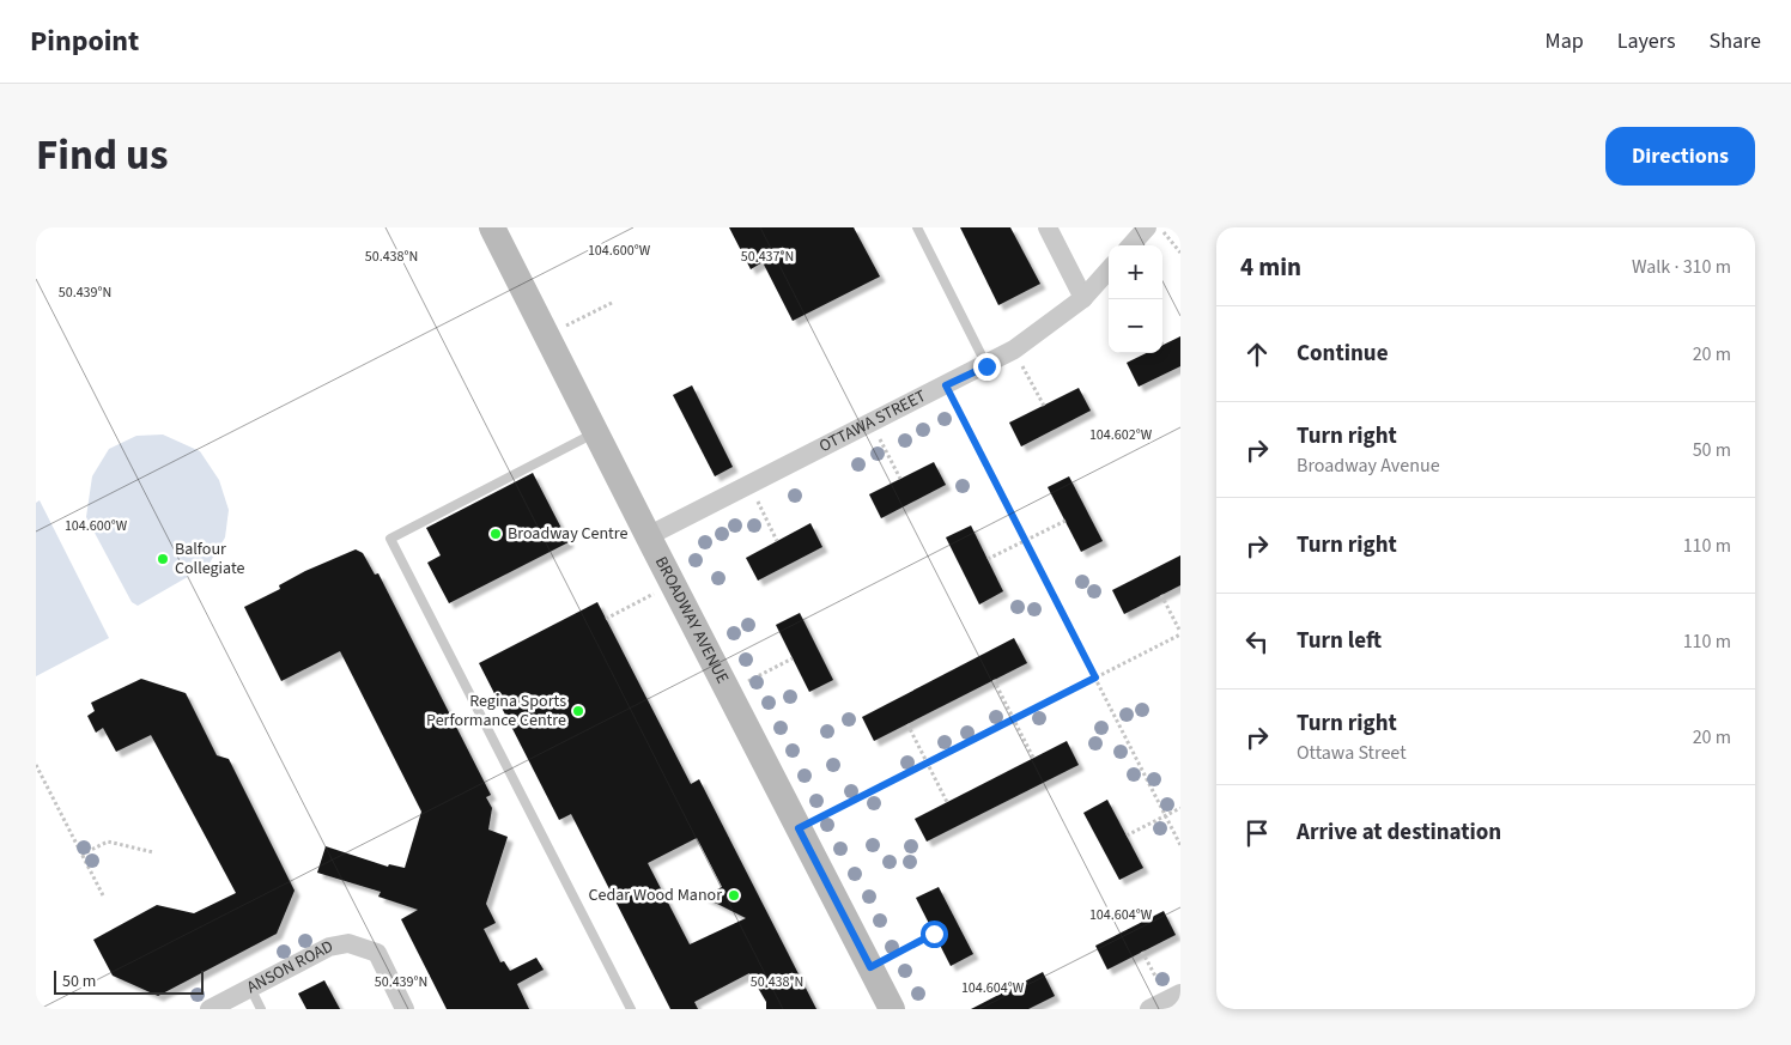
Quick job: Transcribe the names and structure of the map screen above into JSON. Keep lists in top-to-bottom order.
{
  "streets": {
    "street": ["OTTAWA STREET", "BROADWAY AVENUE", "ANSON ROAD"]
  },
  "crossings": [
    ["OTTAWA STREET", "BROADWAY AVENUE"]
  ],
  "places": [
    "Broadway Centre",
    "Balfour Collegiate",
    "Regina Sports Performance Centre",
    "Cedar Wood Manor"
  ],
  "scale_bar": "50 m",
  "page": {
    "header": "Pinpoint",
    "nav": ["Map", "Layers", "Share"],
    "title": "Find us",
    "buttons": "Directions",
    "heading": ["4 min", "Walk · 310 m"],
    "map_buttons": ["+", "−"],
    "list": [
      ["Continue", "20 m"],
      ["Turn right", "Broadway Avenue", "50 m"],
      ["Turn right", "110 m"],
      ["Turn left", "110 m"],
      ["Turn right", "Ottawa Street", "20 m"],
      "Arrive at destination"
    ],
    "scale": "50 m"
  },
  "coordinates": [
    "104.600°W",
    "50.438°N",
    "50.437°N",
    "50.439°N",
    "104.602°W",
    "104.604°W"
  ]
}
